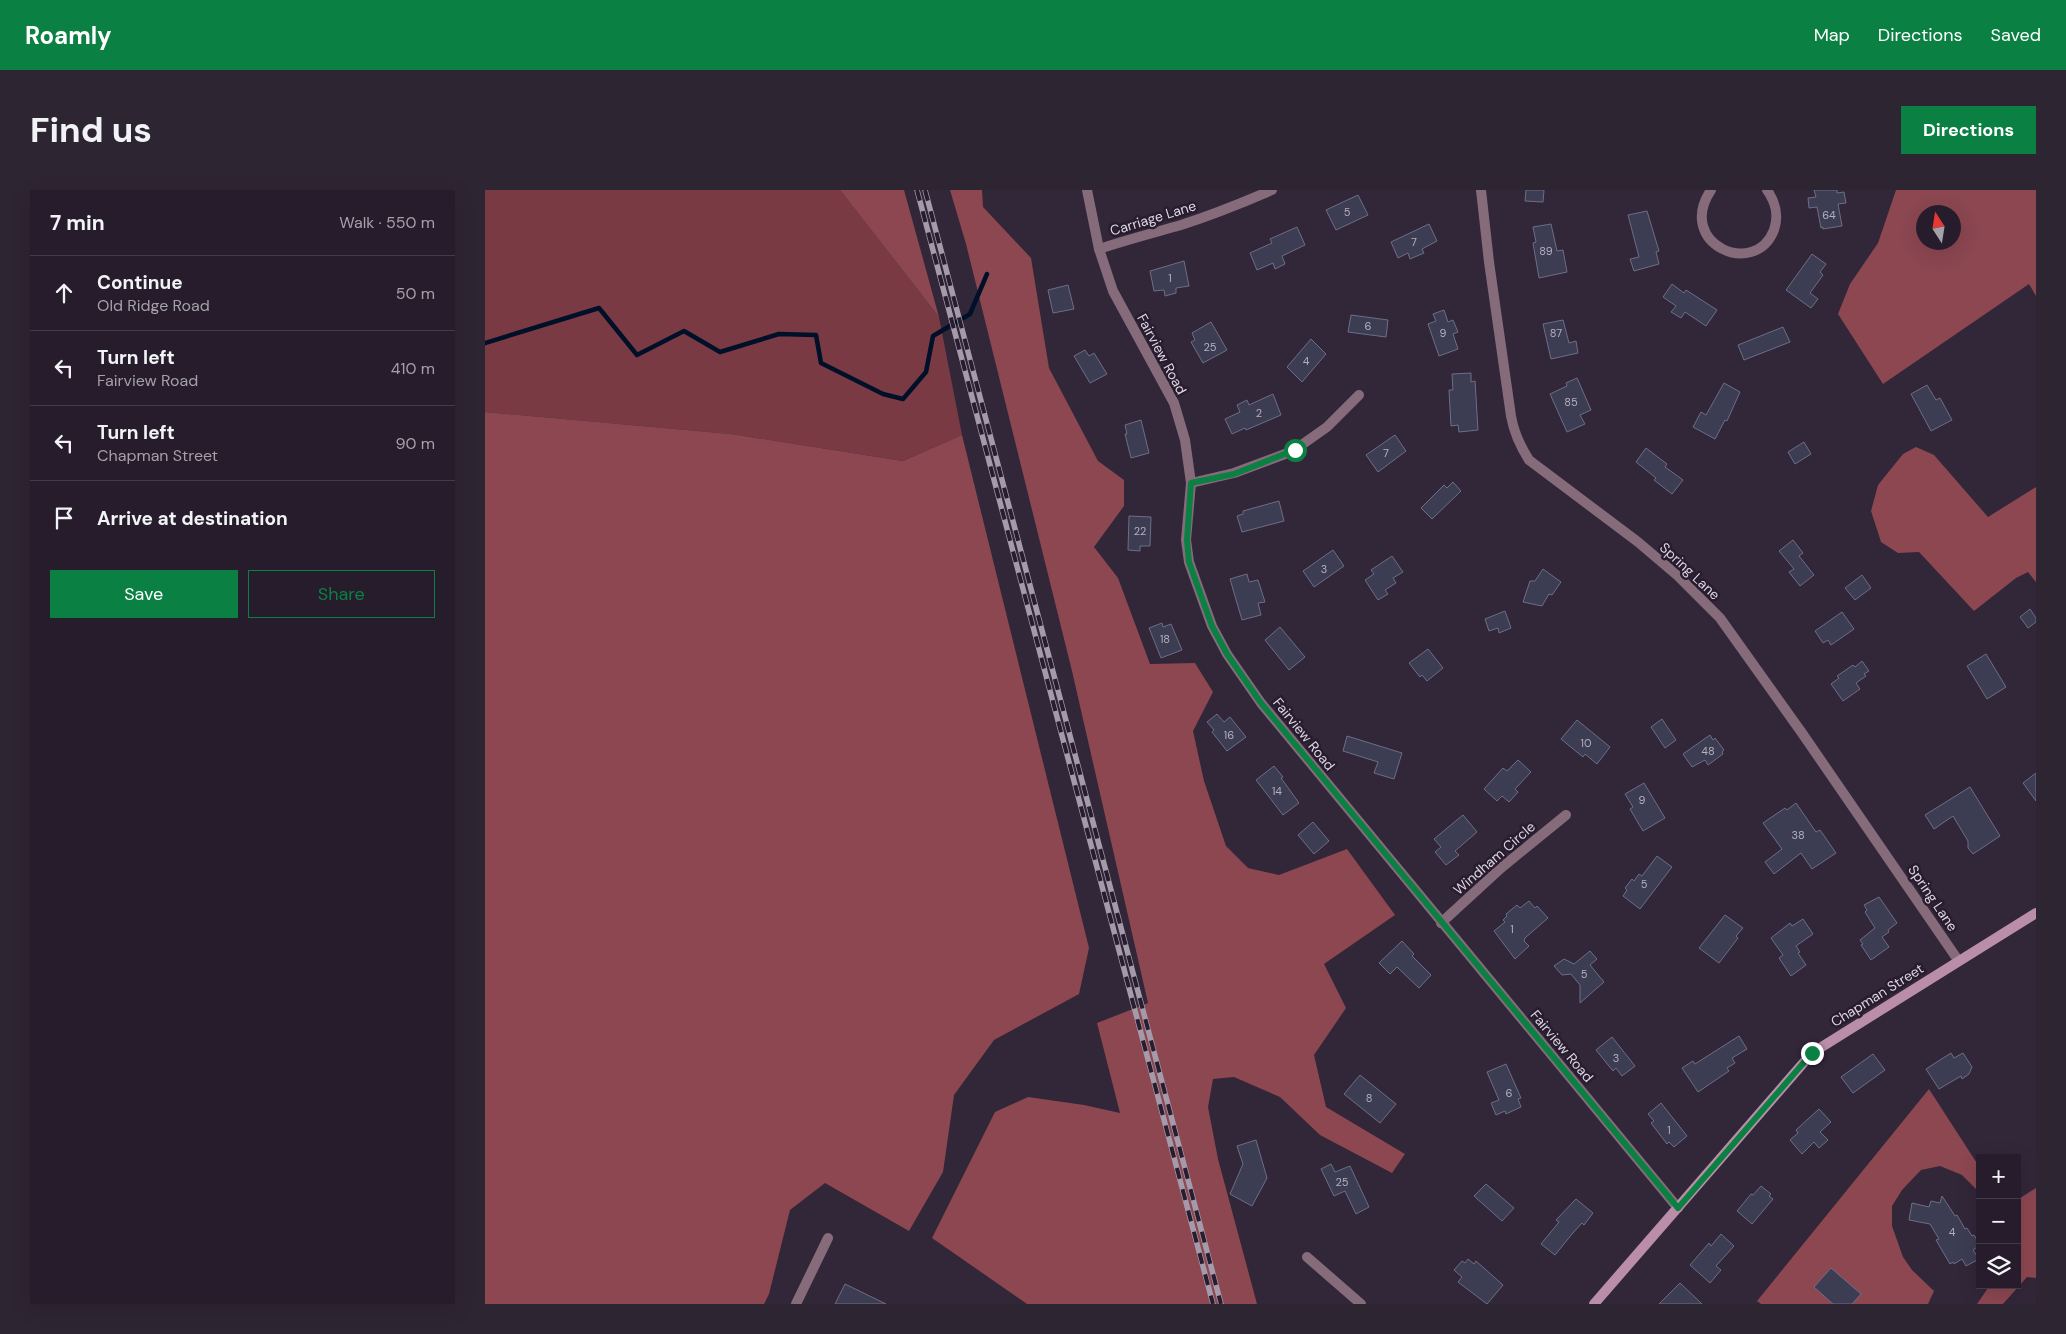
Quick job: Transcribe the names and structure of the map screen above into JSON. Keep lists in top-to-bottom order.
{
  "streets": {
    "street": [
      "Carriage Lane",
      "Fairview Road",
      "Spring Lane",
      "Windham Circle",
      "Chapman Street"
    ]
  },
  "crossings": [
    ["Carriage Lane", "Fairview Road"],
    ["Fairview Road", "Windham Circle"],
    ["Fairview Road", "Chapman Street"],
    ["Spring Lane", "Chapman Street"]
  ],
  "house_numbers": [
    "5",
    "64",
    "7",
    "89",
    "1",
    "6",
    "9",
    "87",
    "25",
    "4",
    "85",
    "2",
    "7",
    "22",
    "3",
    "18",
    "16",
    "10",
    "48",
    "14",
    "9",
    "38",
    "5",
    "1",
    "5",
    "3",
    "6",
    "8",
    "1",
    "25",
    "4"
  ],
  "north": "top",
  "page": {
    "header": "Roamly",
    "nav": ["Map", "Directions", "Saved"],
    "buttons": [
      "Directions",
      ["Save", "Share"]
    ],
    "title": "Find us",
    "heading": ["7 min", "Walk · 550 m"],
    "list": [
      ["Continue", "Old Ridge Road", "50 m"],
      ["Turn left", "Fairview Road", "410 m"],
      ["Turn left", "Chapman Street", "90 m"],
      "Arrive at destination"
    ],
    "map_buttons": ["+", "−"]
  }
}
